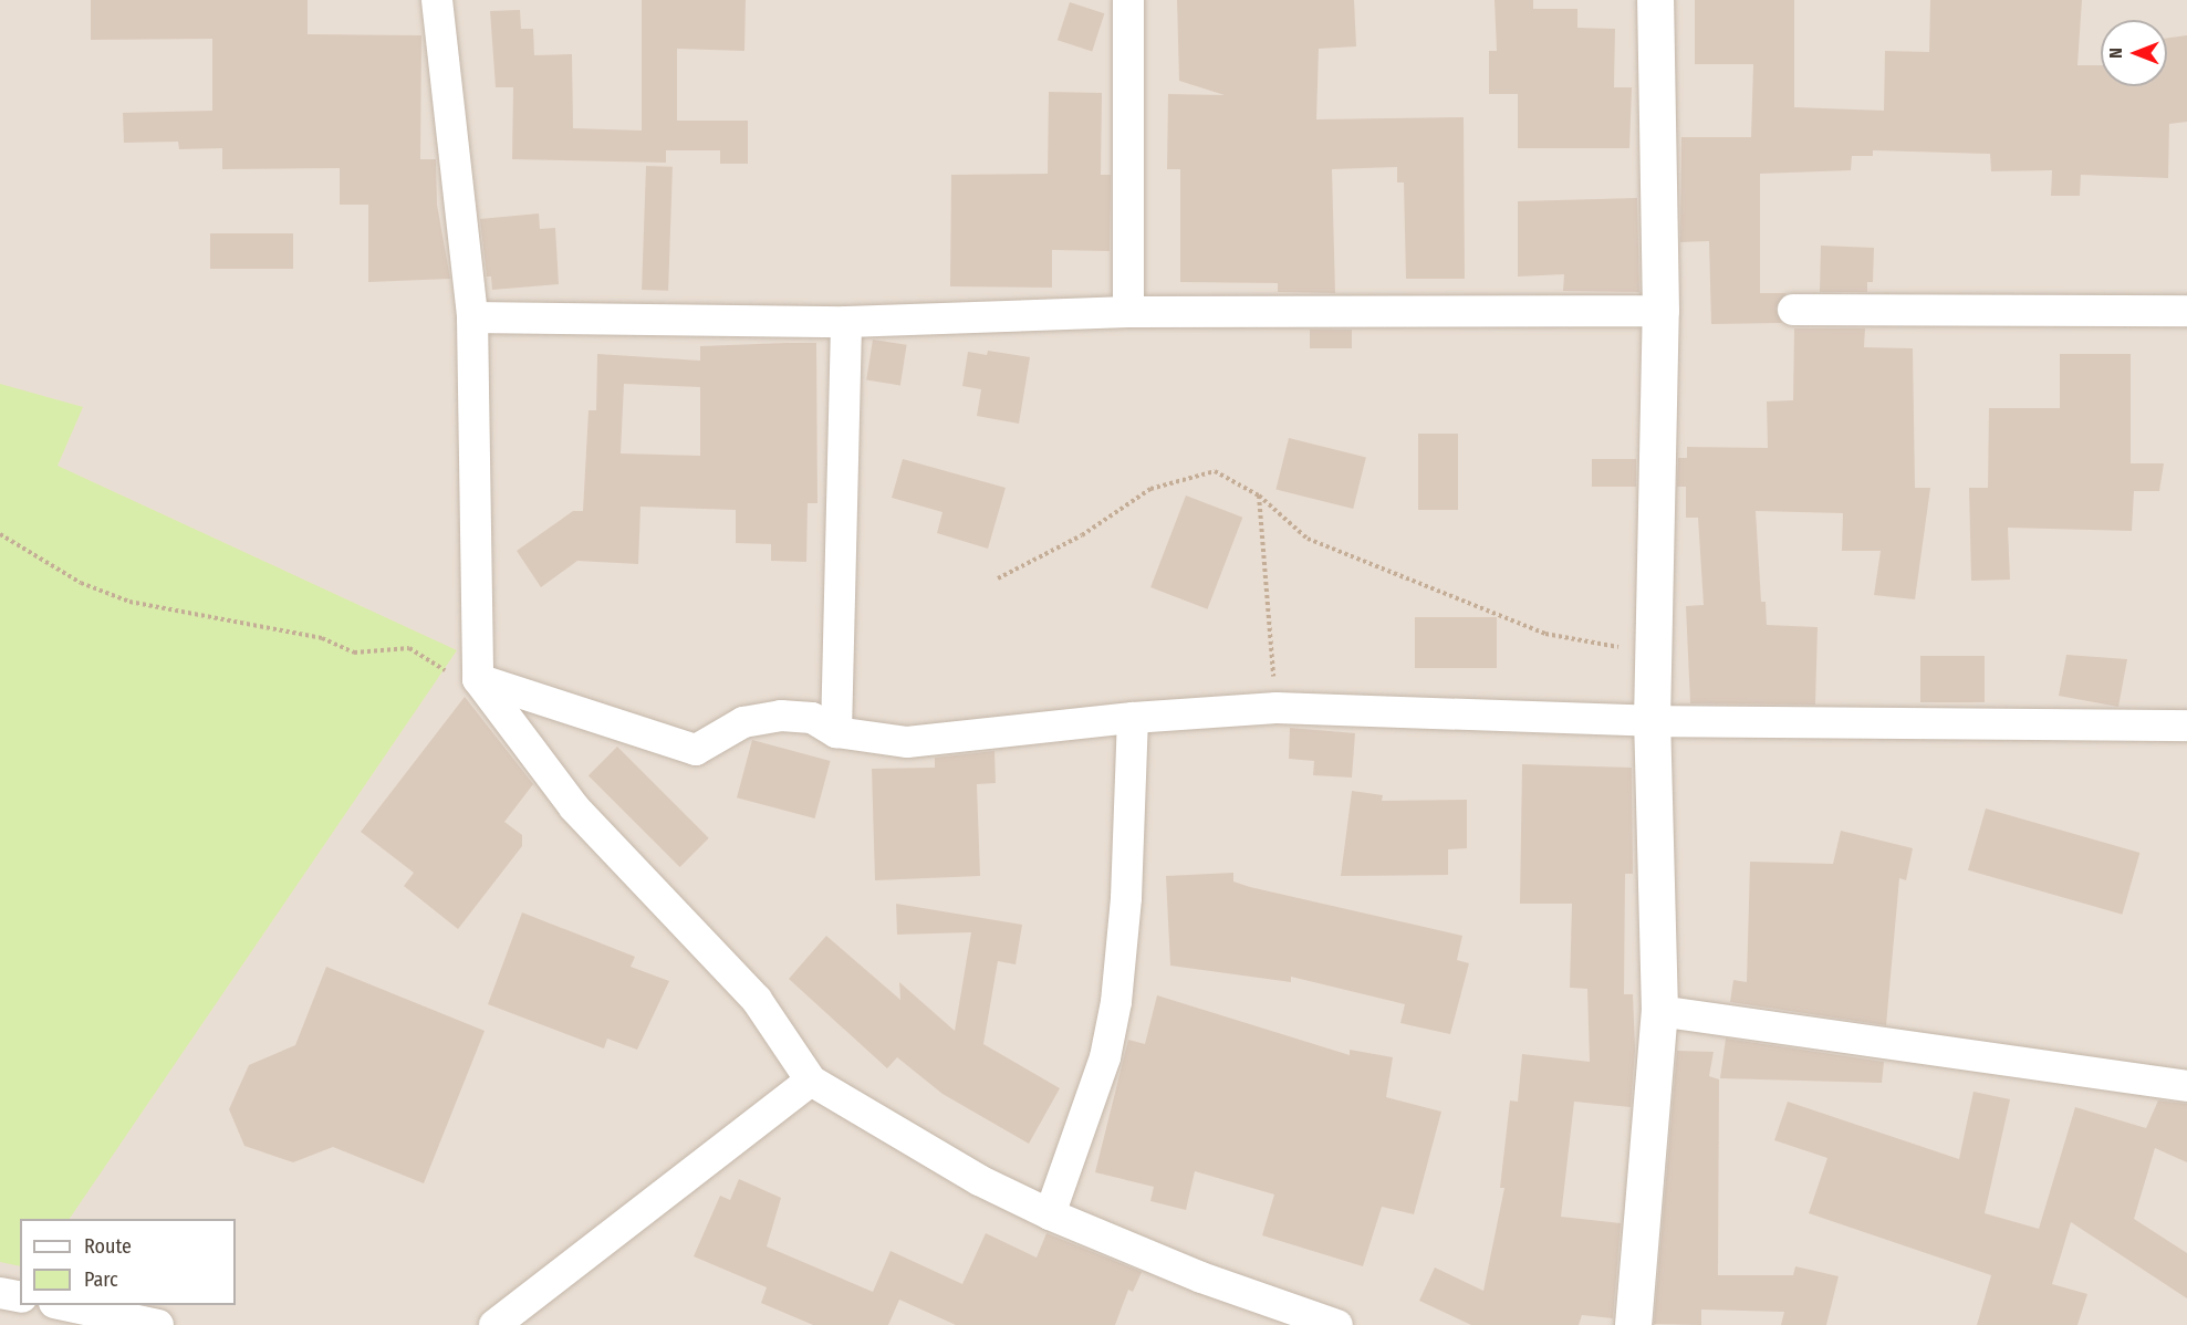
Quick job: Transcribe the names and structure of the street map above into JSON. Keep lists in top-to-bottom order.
{
  "legend": ["Route", "Parc"],
  "north": "left"
}
